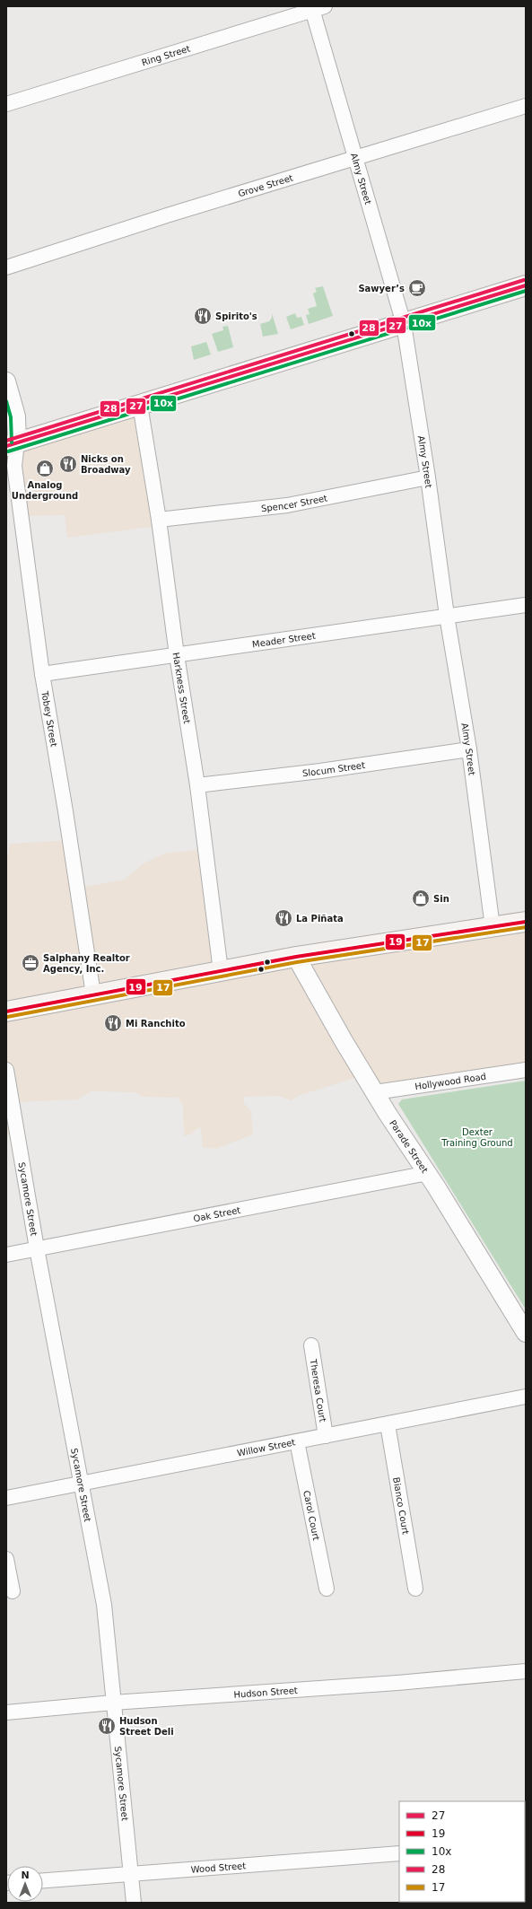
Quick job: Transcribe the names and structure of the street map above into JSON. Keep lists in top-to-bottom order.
{
  "streets": {
    "street": [
      "Ring Street",
      "Almy Street",
      "Grove Street",
      "Spencer Street",
      "Meader Street",
      "Harkness Street",
      "Tobey Street",
      "Slocum Street",
      "Hollywood Road",
      "Parade Street",
      "Sycamore Street",
      "Oak Street",
      "Theresa Court",
      "Willow Street",
      "Bianco Court",
      "Carol Court",
      "Hudson Street",
      "Wood Street"
    ]
  },
  "crossings": [
    ["Ring Street", "Almy Street"],
    ["Almy Street", "Grove Street"],
    ["Almy Street", "Spencer Street"],
    ["Almy Street", "Meader Street"],
    ["Almy Street", "Slocum Street"],
    ["Spencer Street", "Harkness Street"],
    ["Meader Street", "Harkness Street"],
    ["Meader Street", "Tobey Street"],
    ["Harkness Street", "Slocum Street"],
    ["Hollywood Road", "Parade Street"],
    ["Parade Street", "Oak Street"],
    ["Sycamore Street", "Oak Street"],
    ["Sycamore Street", "Willow Street"],
    ["Sycamore Street", "Hudson Street"],
    ["Sycamore Street", "Wood Street"],
    ["Theresa Court", "Willow Street"],
    ["Willow Street", "Bianco Court"],
    ["Willow Street", "Carol Court"]
  ],
  "parks": ["Dexter Training Ground"],
  "places": {
    "cafe": ["Sawyer’s"],
    "restaurant": [
      "Spirito's",
      "Nicks on Broadway",
      "La Piñata",
      "Mi Ranchito",
      "Hudson Street Deli"
    ],
    "shop": ["Analog Underground", "Sin"],
    "office": ["Salphany Realtor Agency, Inc."]
  },
  "lines": [
    "transit line 28",
    "transit line 27",
    "transit line 10x",
    "transit line 19",
    "transit line 17"
  ],
  "legend": [
    "27",
    "19",
    "10x",
    "28",
    "17"
  ],
  "north": "top"
}
